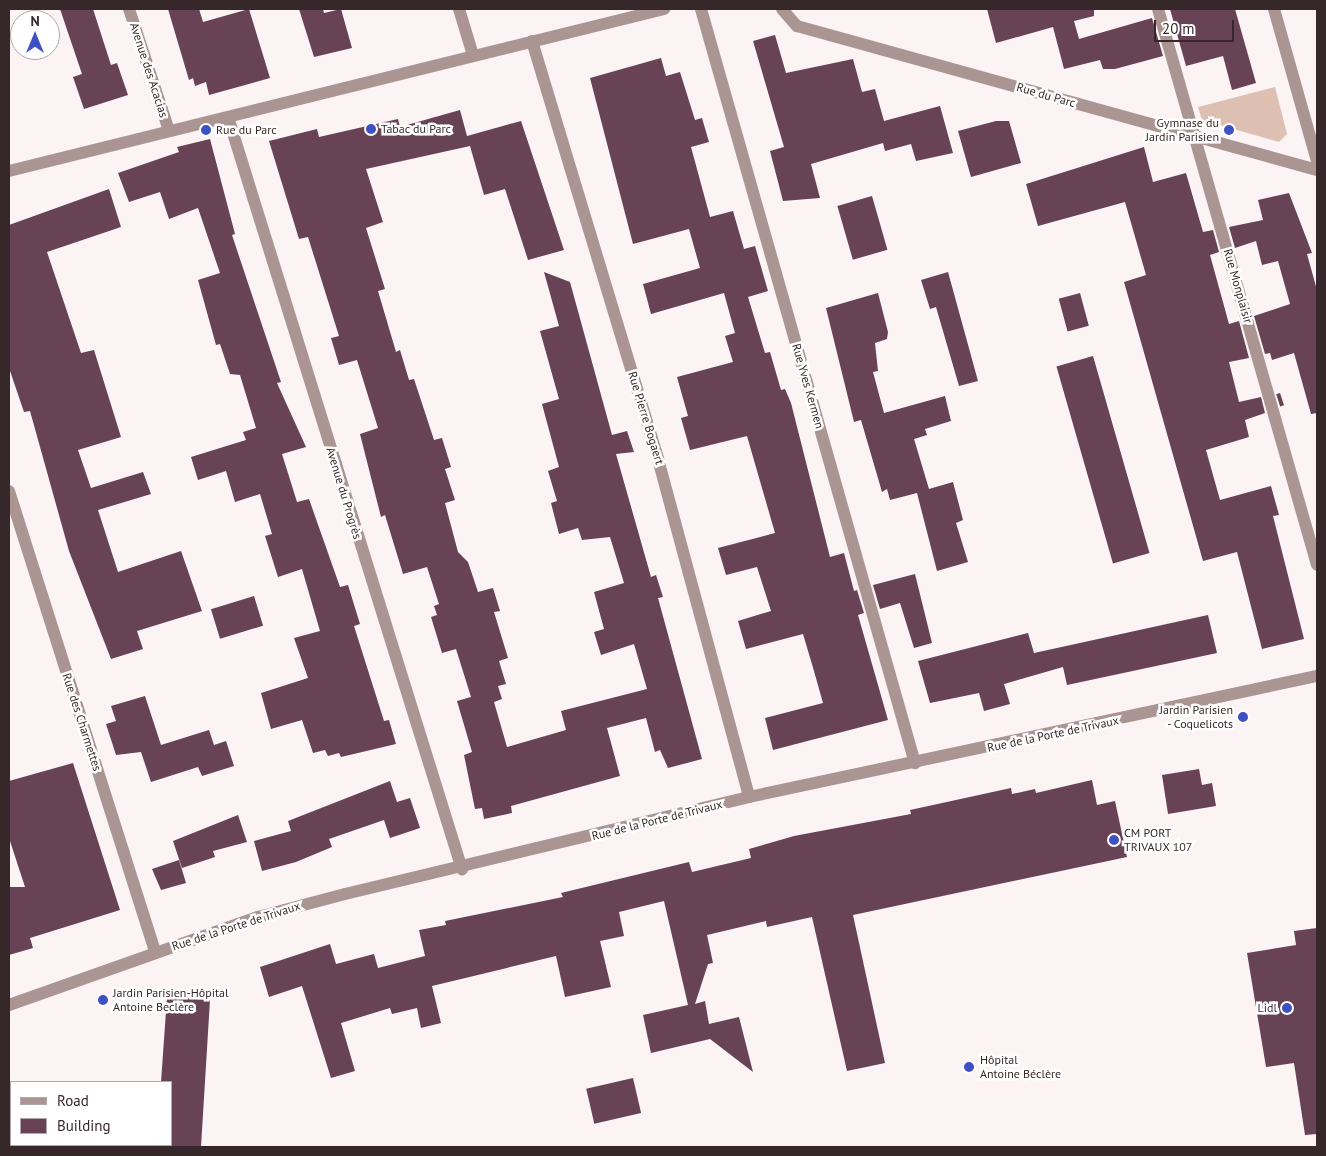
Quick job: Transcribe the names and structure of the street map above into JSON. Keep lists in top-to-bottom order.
{
  "streets": {
    "street": [
      "Avenue des Acacias",
      "Rue du Parc",
      "Rue Monplaisir",
      "Rue Yves Kermen",
      "Rue Pierre Bogaert",
      "Avenue du Progrès",
      "Rue des Charmettes",
      "Rue de la Porte de Trivaux"
    ]
  },
  "crossings": [
    ["Rue du Parc", "Rue Monplaisir"],
    ["Rue Yves Kermen", "Rue de la Porte de Trivaux"],
    ["Rue Pierre Bogaert", "Rue de la Porte de Trivaux"],
    ["Avenue du Progrès", "Rue de la Porte de Trivaux"],
    ["Rue des Charmettes", "Rue de la Porte de Trivaux"]
  ],
  "places": [
    "Tabac du Parc",
    "Rue du Parc",
    "Gymnase du Jardin Parisien",
    "Jardin Parisien - Coquelicots",
    "CM PORT TRIVAUX 107",
    "Jardin Parisien-Hôpital Antoine Beclère",
    "Lidl",
    "Hôpital Antoine Béclère"
  ],
  "legend": ["Road", "Building"],
  "scale_bar": "20 m",
  "north": "top"
}
